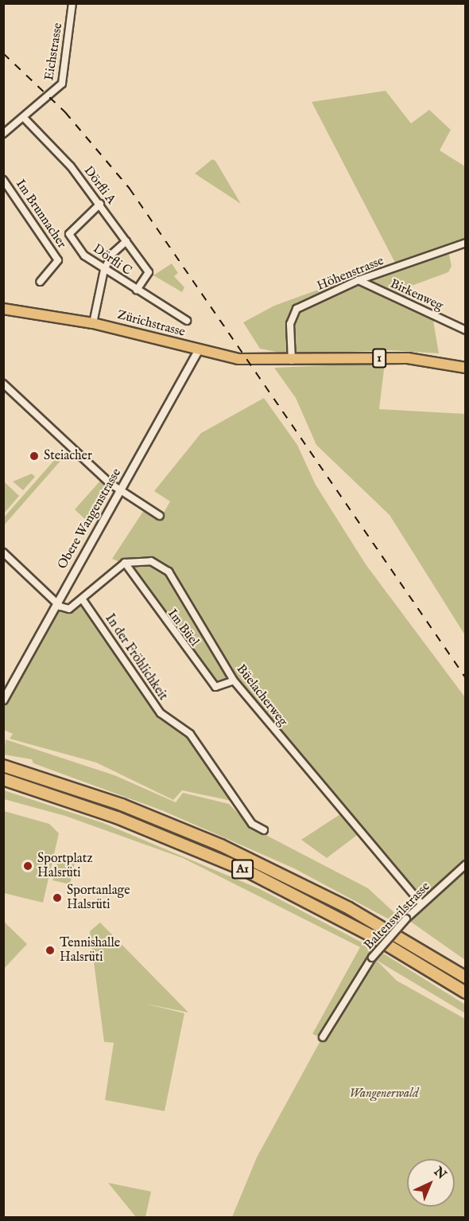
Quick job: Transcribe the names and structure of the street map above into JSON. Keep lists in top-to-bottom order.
{
  "streets": {
    "highway": ["A1"],
    "main road": ["Zürichstrasse", "1"],
    "street": [
      "Eichstrasse",
      "Dörfli A",
      "Im Brunnacher",
      "Dörfli C",
      "Höhenstrasse",
      "Birkenweg",
      "Obere Wangenstrasse",
      "Im Büel",
      "In der Fröhlichkeit",
      "Büelacherweg",
      "Baltenswilstrasse"
    ]
  },
  "crossings": [
    ["Eichstrasse", "Dörfli A"],
    ["Dörfli A", "Dörfli C"],
    ["Höhenstrasse", "Birkenweg"],
    ["Höhenstrasse", "Zürichstrasse"],
    ["Höhenstrasse", "1"],
    ["Zürichstrasse", "1"],
    ["Zürichstrasse", "Obere Wangenstrasse"],
    ["Im Büel", "Büelacherweg"],
    ["Büelacherweg", "Baltenswilstrasse"]
  ],
  "parks": ["Wangenerwald"],
  "places": [
    "Steiacher",
    "Sportplatz Halsrüti",
    "Sportanlage Halsrüti",
    "Tennishalle Halsrüti"
  ],
  "north": "top right"
}
